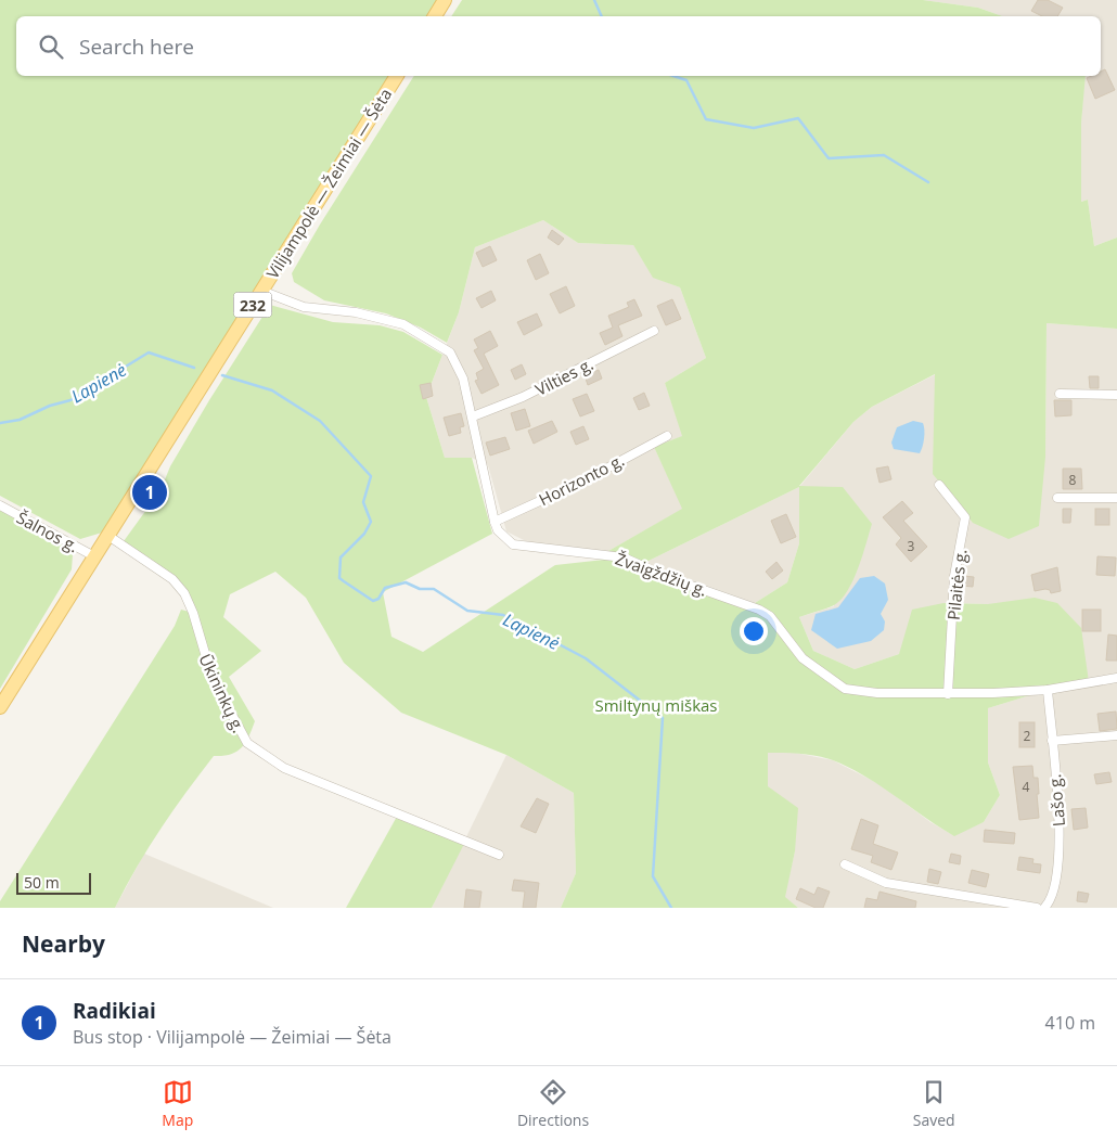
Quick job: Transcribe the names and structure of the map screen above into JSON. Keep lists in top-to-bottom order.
{
  "streets": {
    "main road": ["Vilijampolė — Žeimiai — Šėta", "232"],
    "street": [
      "Vilties g.",
      "Horizonto g.",
      "Šalnos g.",
      "Žvaigždžių g.",
      "Pilaitės g.",
      "Ūkininkų g.",
      "Lašo g."
    ]
  },
  "crossings": [
    ["Vilijampolė — Žeimiai — Šėta", "Šalnos g."],
    ["Vilijampolė — Žeimiai — Šėta", "Žvaigždžių g."],
    ["Vilijampolė — Žeimiai — Šėta", "Ūkininkų g."],
    ["Vilties g.", "Žvaigždžių g."],
    ["Horizonto g.", "Žvaigždžių g."],
    ["Žvaigždžių g.", "Pilaitės g."],
    ["Žvaigždžių g.", "Lašo g."]
  ],
  "water": ["Lapienė"],
  "parks": ["Smiltynų miškas"],
  "house_numbers": [
    "8",
    "3",
    "2",
    "4"
  ],
  "scale_bar": "50 m",
  "page": {
    "search": "Search here",
    "pins": "1",
    "scale": "50 m",
    "heading": "Nearby",
    "list": [
      {
        "mark": "1",
        "name": "Radikiai",
        "note": "Bus stop · Vilijampolė — Žeimiai — Šėta",
        "value": "410 m"
      }
    ],
    "nav": ["Map", "Directions", "Saved"]
  }
}
